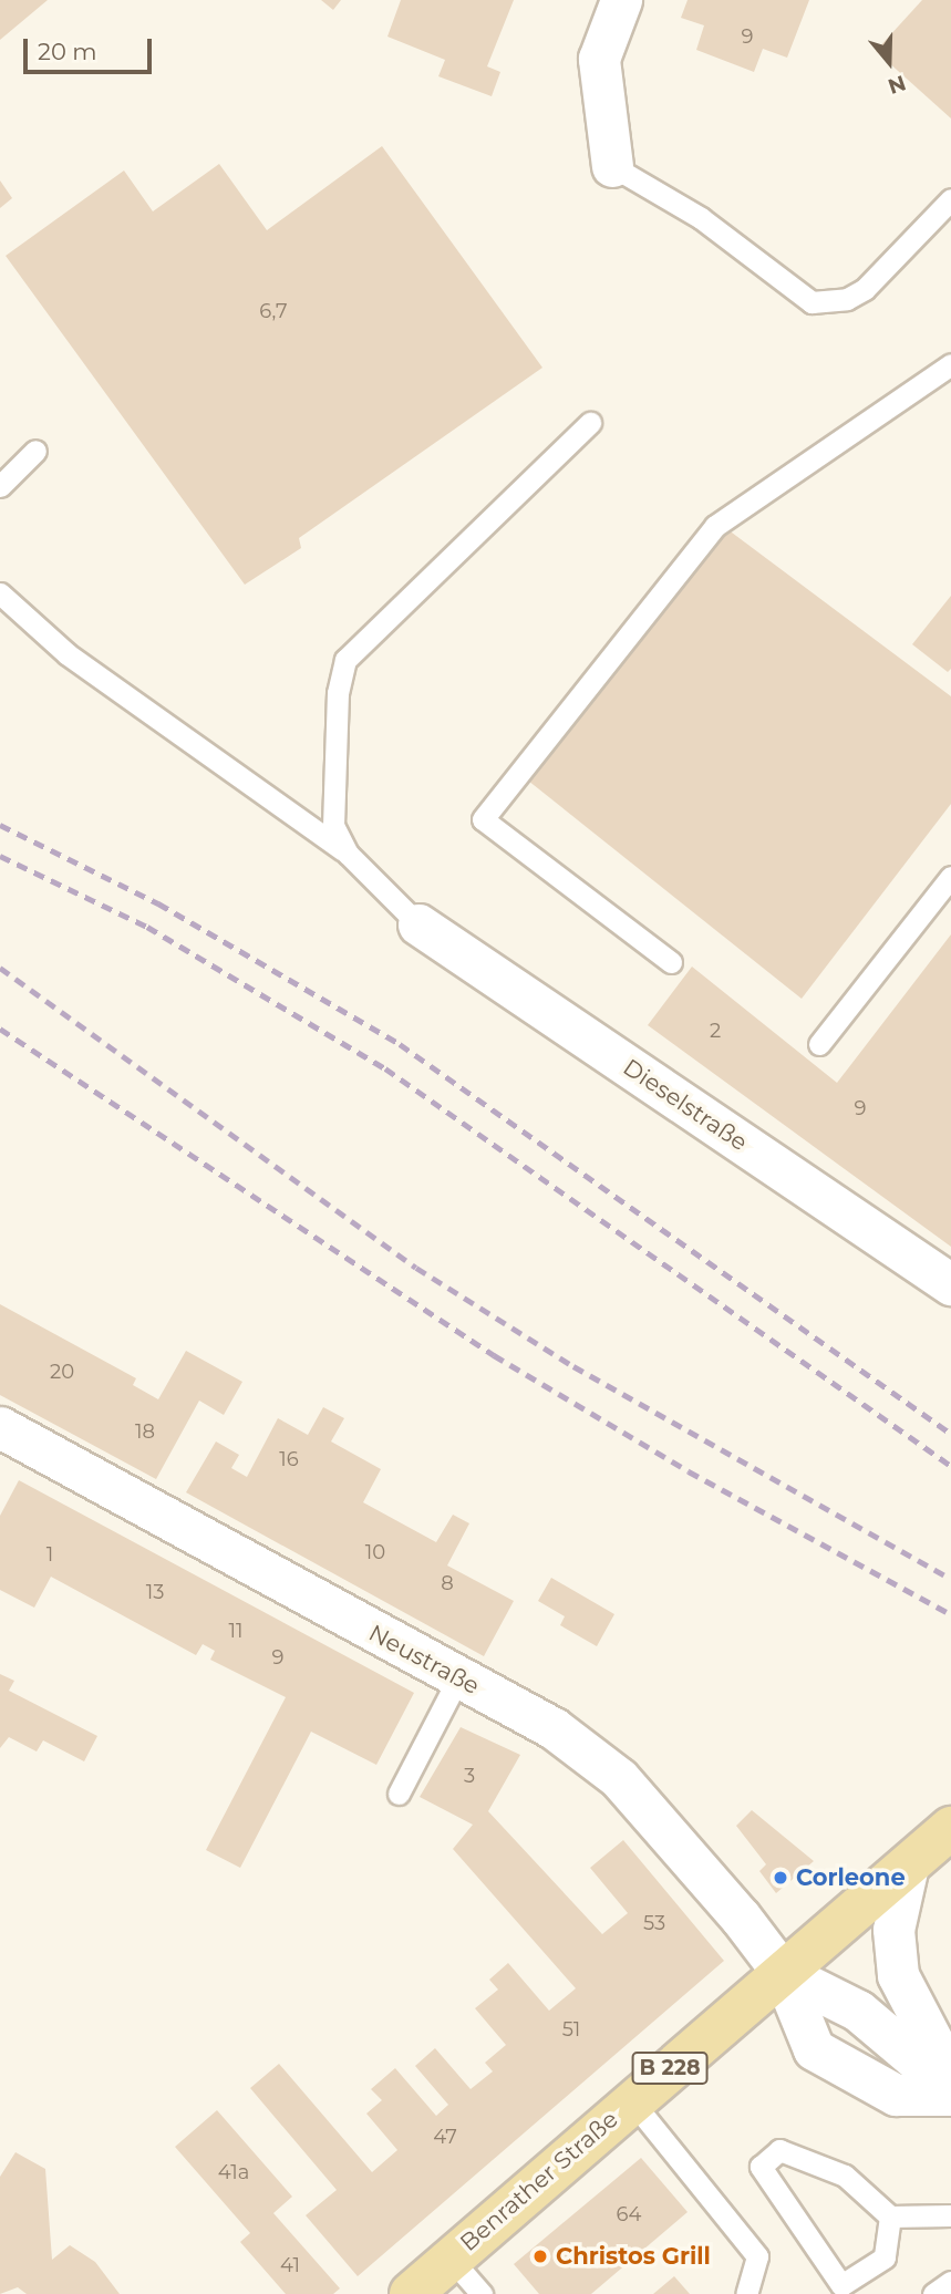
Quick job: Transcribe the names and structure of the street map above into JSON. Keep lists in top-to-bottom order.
{
  "streets": {
    "main road": ["B 228", "Benrather Straße"],
    "street": ["Dieselstraße", "Neustraße"]
  },
  "crossings": [
    ["Neustraße", "Benrather Straße"]
  ],
  "places": ["Corleone", "Christos Grill"],
  "house_numbers": [
    "9",
    "6,7",
    "2",
    "9",
    "20",
    "18",
    "16",
    "10",
    "1",
    "8",
    "13",
    "11",
    "9",
    "3",
    "53",
    "51",
    "47",
    "41a",
    "64",
    "41"
  ],
  "scale_bar": "20 m",
  "north": "bottom"
}
